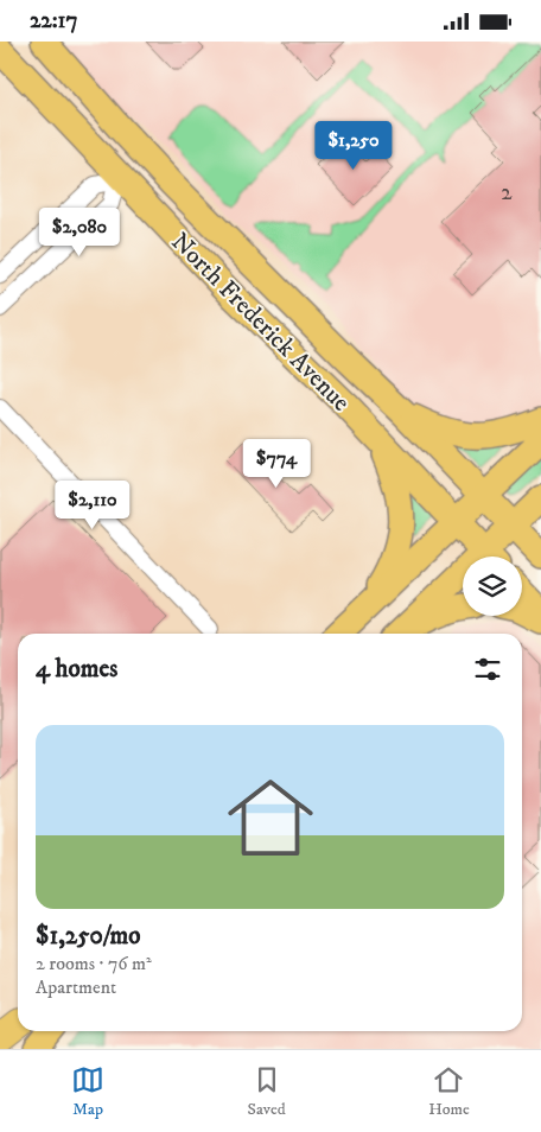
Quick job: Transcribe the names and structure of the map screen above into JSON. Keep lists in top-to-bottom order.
{
  "streets": {
    "main road": ["North Frederick Avenue"]
  },
  "house_numbers": ["2"],
  "page": {
    "status": "22:17",
    "price": [
      "$1,250",
      "$2,080",
      "$774",
      "$2,110"
    ],
    "heading": "4 homes",
    "list": [
      {
        "name": "$1,250/mo",
        "note": "2 rooms · 76 m² · Apartment"
      }
    ],
    "tabs": ["Map", "Saved", "Home"]
  }
}
